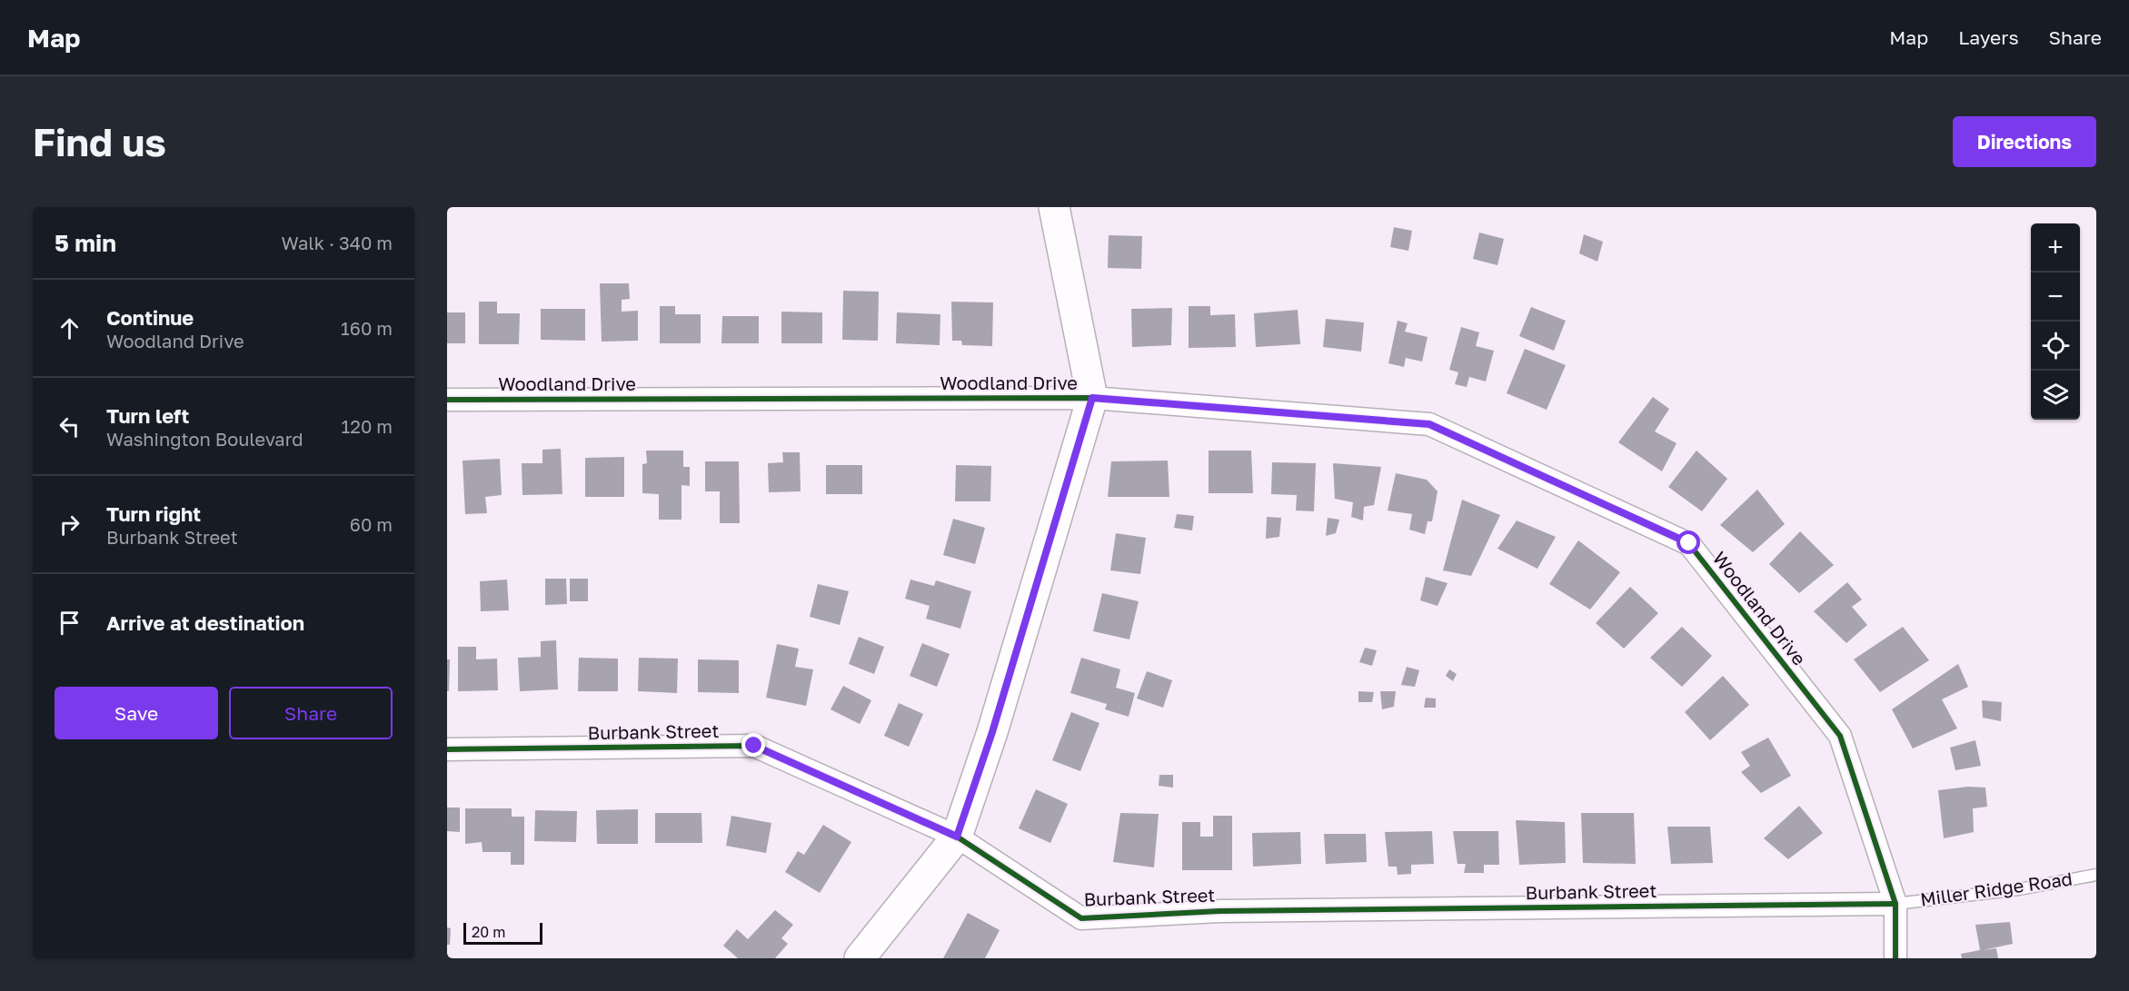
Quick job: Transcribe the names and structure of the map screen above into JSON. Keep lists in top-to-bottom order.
{
  "streets": {
    "street": ["Woodland Drive", "Burbank Street"],
    "lane": ["Miller Ridge Road"]
  },
  "crossings": [
    ["Woodland Drive", "Burbank Street"],
    ["Woodland Drive", "Miller Ridge Road"],
    ["Burbank Street", "Miller Ridge Road"]
  ],
  "scale_bar": "20 m",
  "page": {
    "header": "Map",
    "nav": ["Map", "Layers", "Share"],
    "buttons": [
      "Directions",
      ["Save", "Share"]
    ],
    "title": "Find us",
    "heading": ["5 min", "Walk · 340 m"],
    "map_buttons": ["+", "−"],
    "list": [
      ["Continue", "Woodland Drive", "160 m"],
      ["Turn left", "Washington Boulevard", "120 m"],
      ["Turn right", "Burbank Street", "60 m"],
      "Arrive at destination"
    ],
    "scale": "20 m"
  }
}
